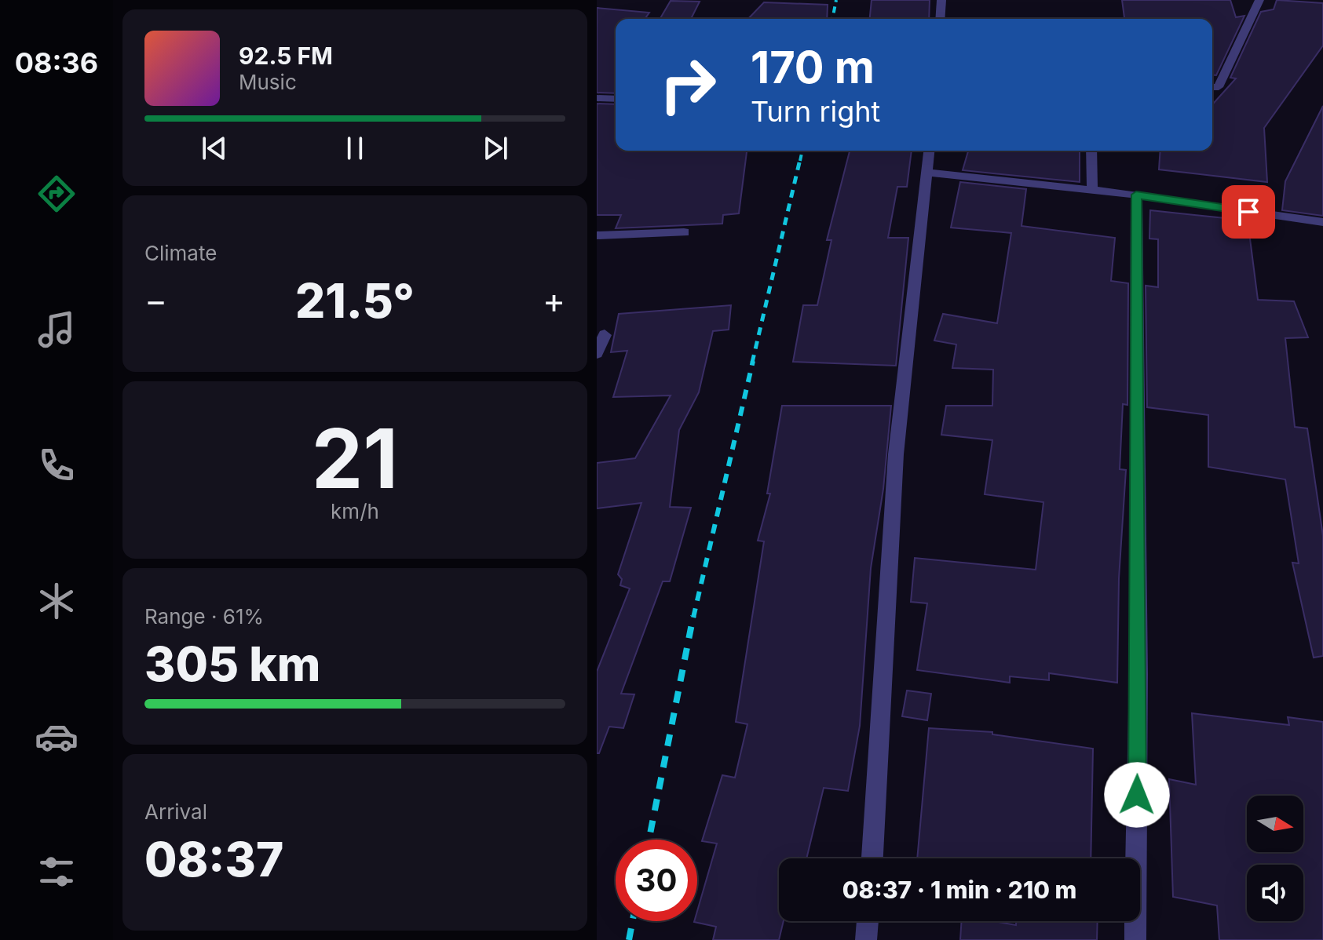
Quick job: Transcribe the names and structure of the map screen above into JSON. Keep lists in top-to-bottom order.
{
  "north": "right",
  "page": {
    "tabs": "08:36",
    "turn": ["170 m", "Turn right"],
    "song": ["92.5 FM", "Music"],
    "tile": [
      "Climate",
      ["21", "km/h"],
      ["Range · 61%", "305 km"],
      ["Arrival", "08:37"]
    ],
    "heat": ["−", "21.5°", "+"],
    "limit": "30",
    "trip": "08:37 · 1 min · 210 m"
  }
}
